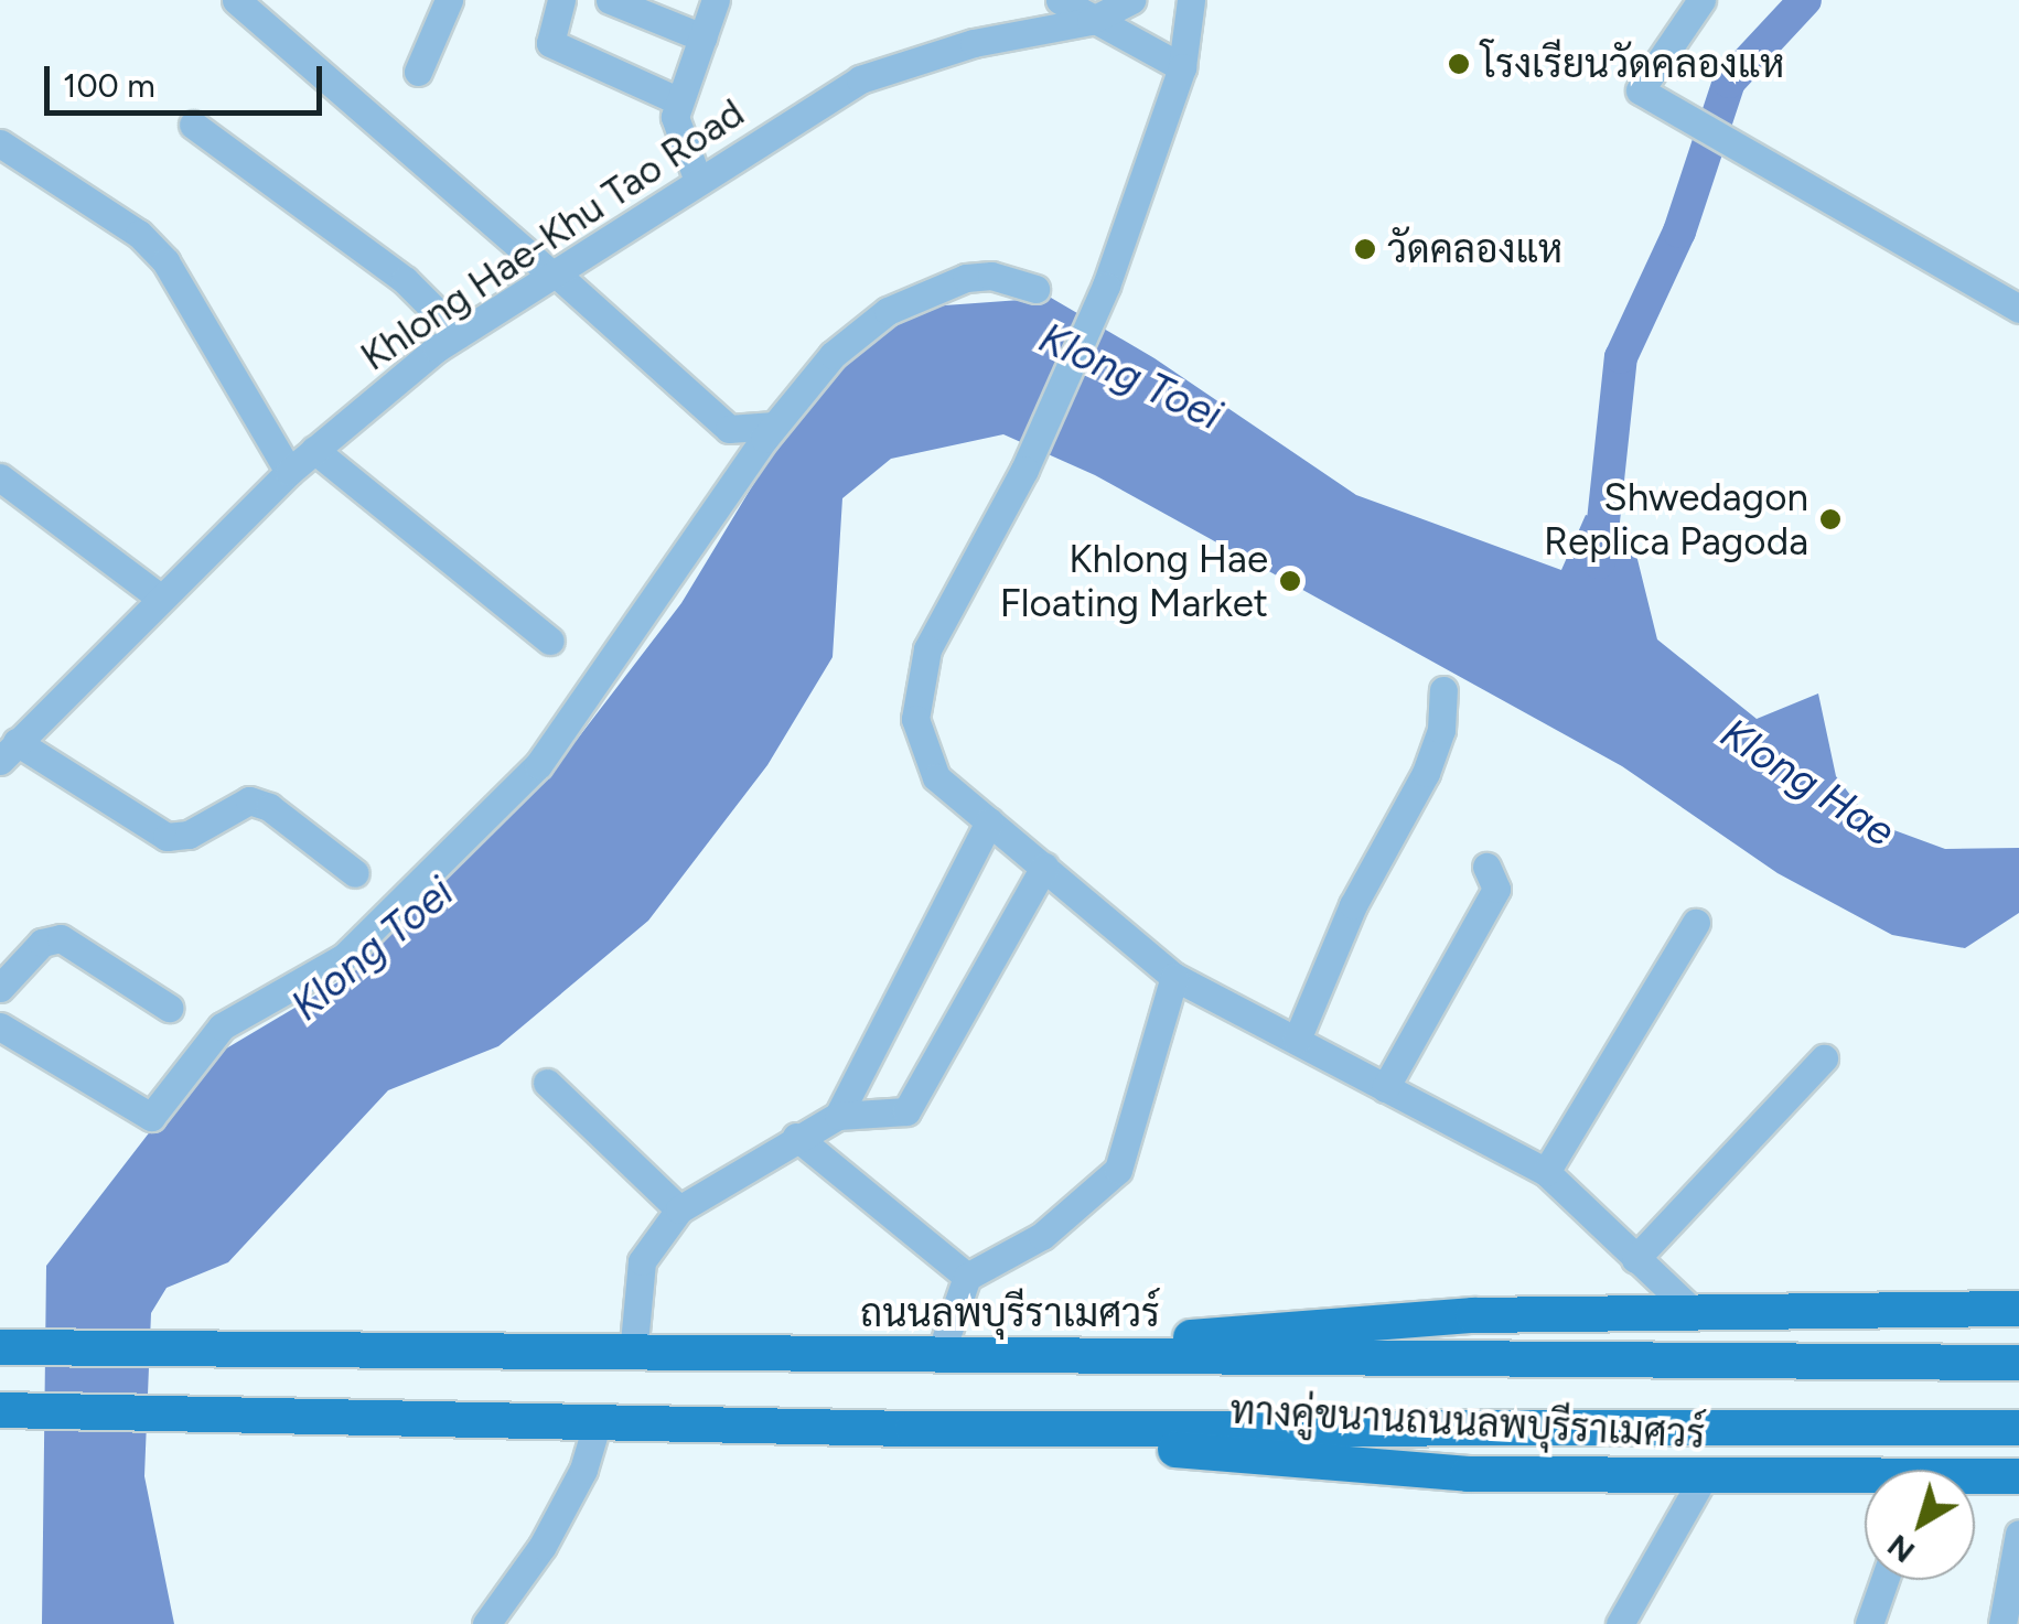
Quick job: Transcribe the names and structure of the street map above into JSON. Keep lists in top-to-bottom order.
{
  "streets": {
    "main road": ["ถนนลพบุรีราเมศวร์", "ทางคู่ขนานถนนลพบุรีราเมศวร์"],
    "street": ["Khlong Hae-Khu Tao Road"]
  },
  "crossings": [
    ["ถนนลพบุรีราเมศวร์", "ทางคู่ขนานถนนลพบุรีราเมศวร์"]
  ],
  "water": ["Klong Toei", "Klong Hae"],
  "places": [
    "โรงเรียนวัดคลองแห",
    "วัดคลองแห",
    "Shwedagon Replica Pagoda",
    "Khlong Hae Floating Market"
  ],
  "scale_bar": "100 m",
  "north": "bottom left"
}
